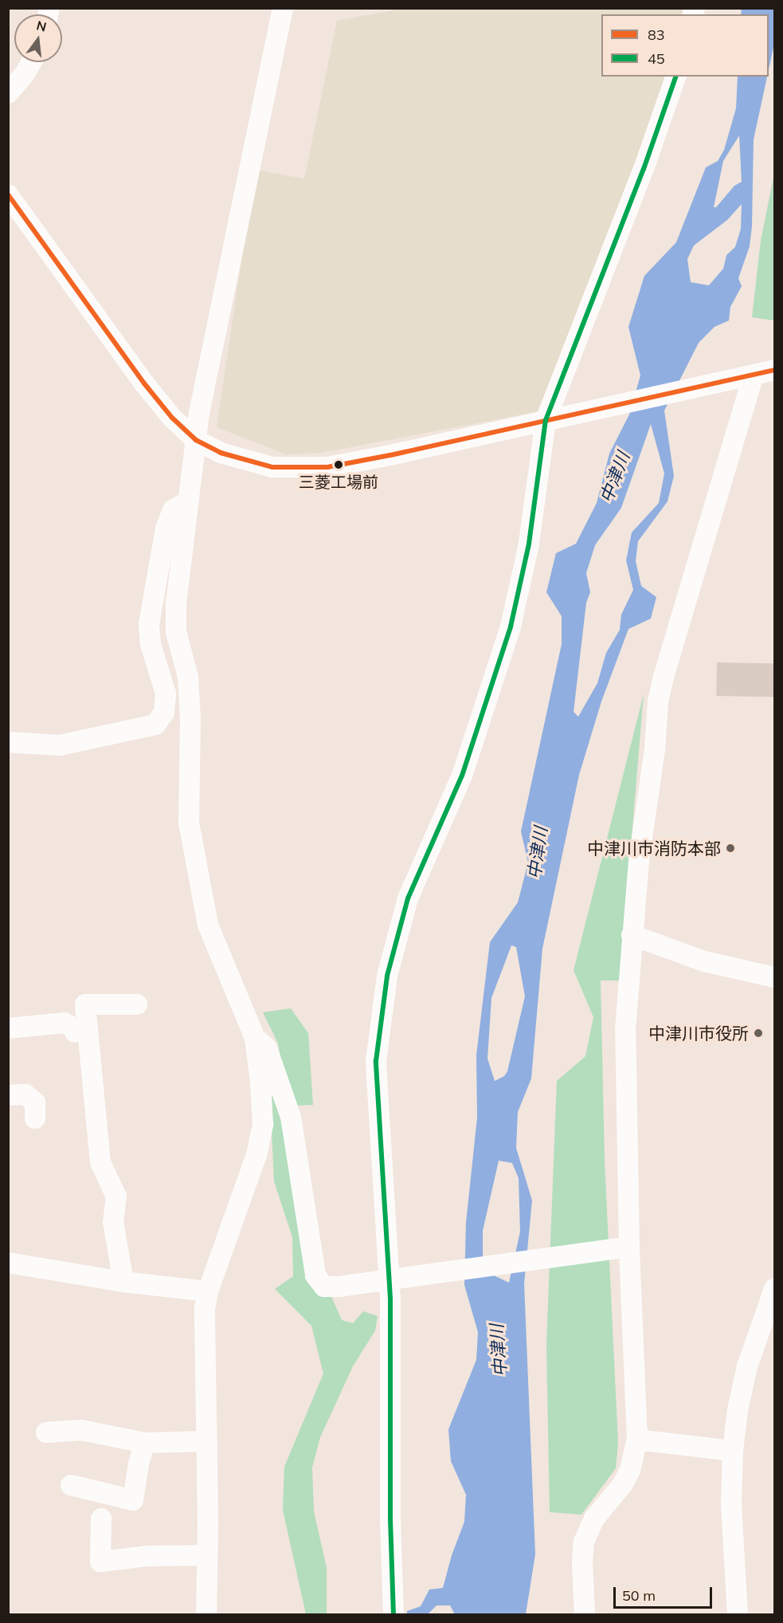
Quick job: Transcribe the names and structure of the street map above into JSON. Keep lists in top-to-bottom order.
{
  "water": ["中津川"],
  "places": ["三菱工場前", "中津川市消防本部", "中津川市役所"],
  "lines": ["transit line 45", "transit line 83"],
  "legend": ["83", "45"],
  "scale_bar": "50 m",
  "north": "top"
}
